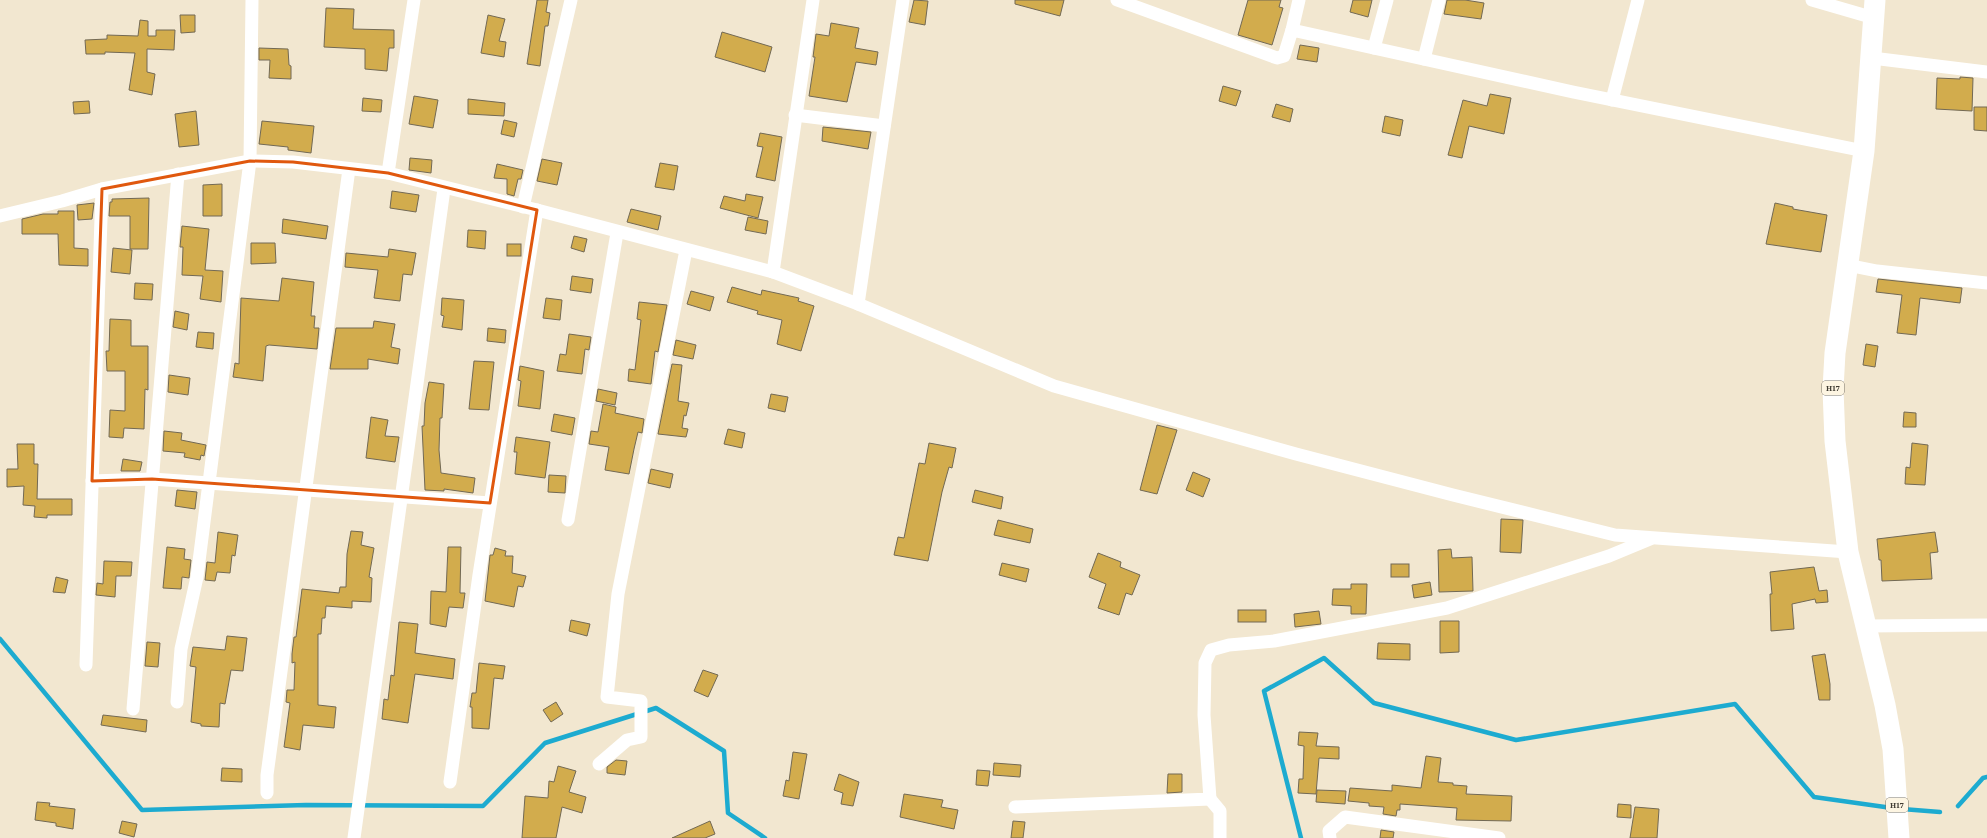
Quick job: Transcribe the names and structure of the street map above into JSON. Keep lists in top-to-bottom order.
{
  "streets": {
    "main road": ["H17"]
  }
}
